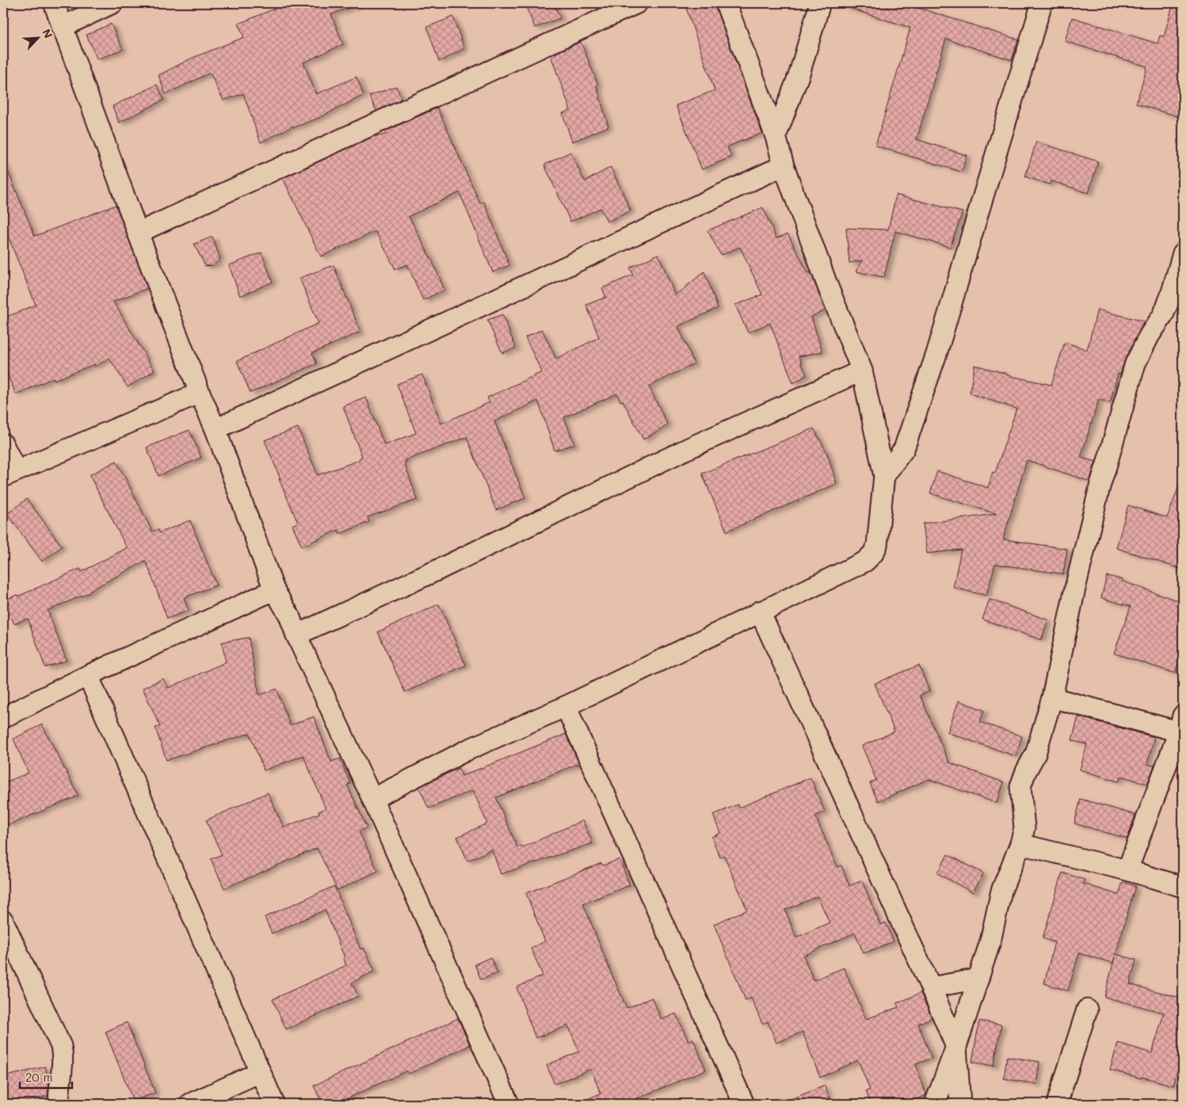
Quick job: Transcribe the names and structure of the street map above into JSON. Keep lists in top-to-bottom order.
{
  "scale_bar": "20 m",
  "north": "top right"
}
